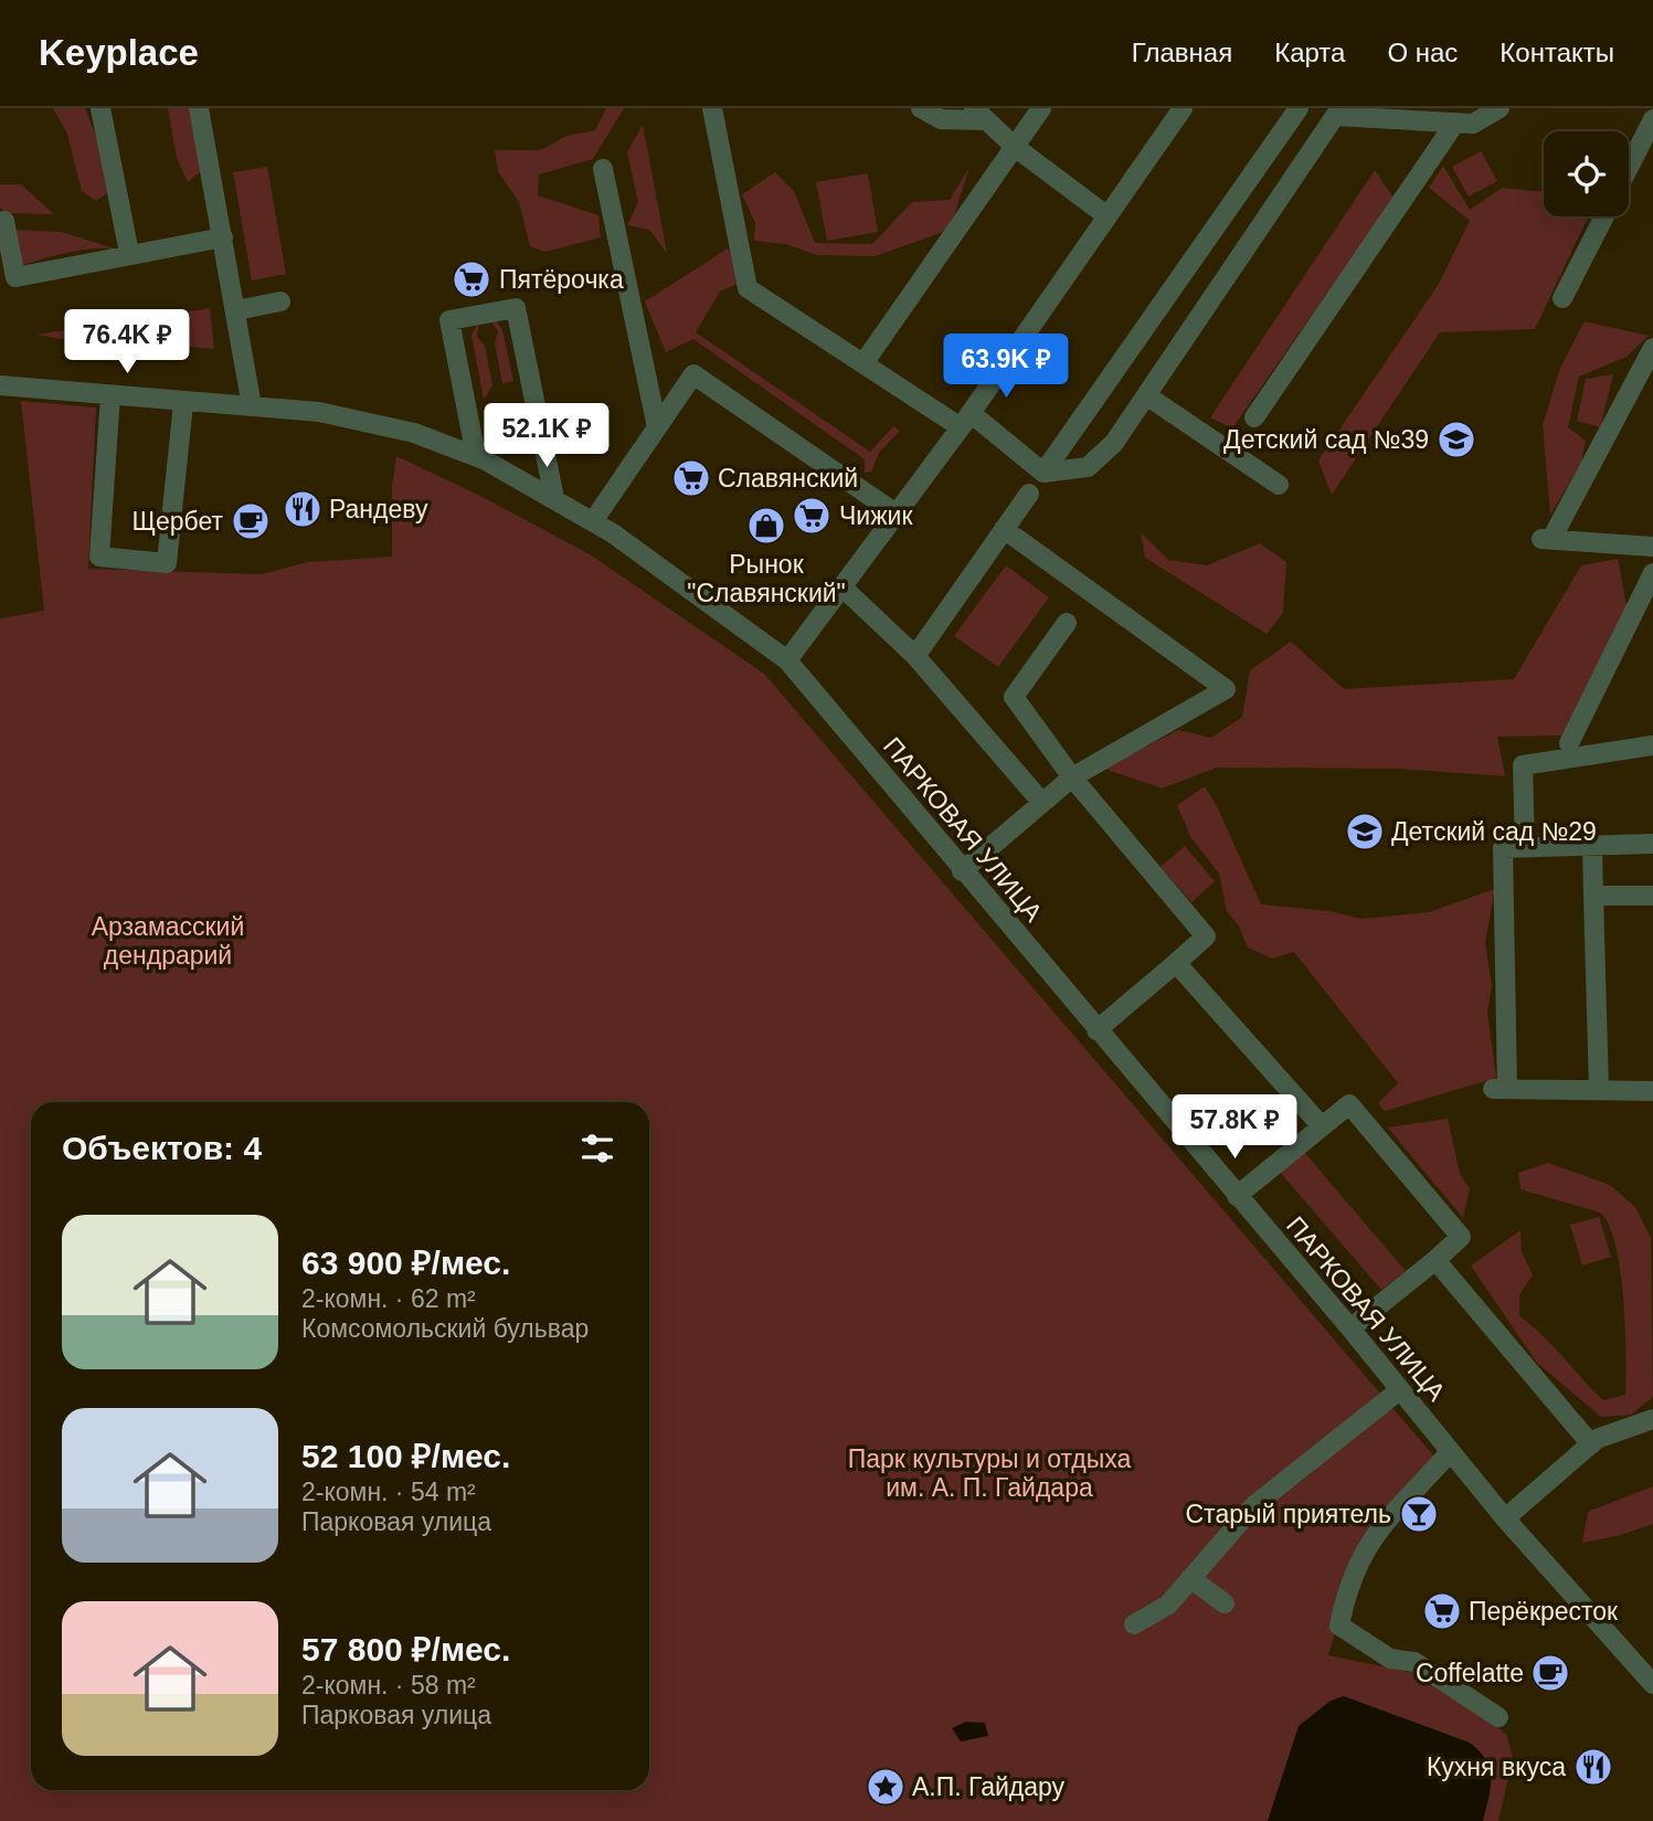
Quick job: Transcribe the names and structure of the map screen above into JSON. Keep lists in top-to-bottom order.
{
  "streets": {
    "street": ["ПАРКОВАЯ УЛИЦА"]
  },
  "parks": ["Арзамасский дендрарий", "Парк культуры и отдыха им. А. П. Гайдара"],
  "places": {
    "supermarket": [
      "Пятёрочка",
      "Славянский",
      "Чижик",
      "Перёкресток"
    ],
    "school or university": ["Детский сад №39", "Детский сад №29"],
    "restaurant": ["Рандеву", "Кухня вкуса"],
    "cafe": ["Щербет", "Coffelatte"],
    "shop": ["Рынок \"Славянский\""],
    "bar": ["Старый приятель"],
    "place": ["А.П. Гайдару"]
  },
  "page": {
    "header": "Keyplace",
    "nav": [
      "Главная",
      "Карта",
      "О нас",
      "Контакты"
    ],
    "price": [
      "76.4K ₽",
      "63.9K ₽",
      "52.1K ₽",
      "57.8K ₽"
    ],
    "heading": "Объектов: 4",
    "list": [
      {
        "name": "63 900 ₽/мес.",
        "note": "2-комн. · 62 m² · Комсомольский бульвар"
      },
      {
        "name": "52 100 ₽/мес.",
        "note": "2-комн. · 54 m² · Парковая улица"
      },
      {
        "name": "57 800 ₽/мес.",
        "note": "2-комн. · 58 m² · Парковая улица"
      }
    ]
  }
}
